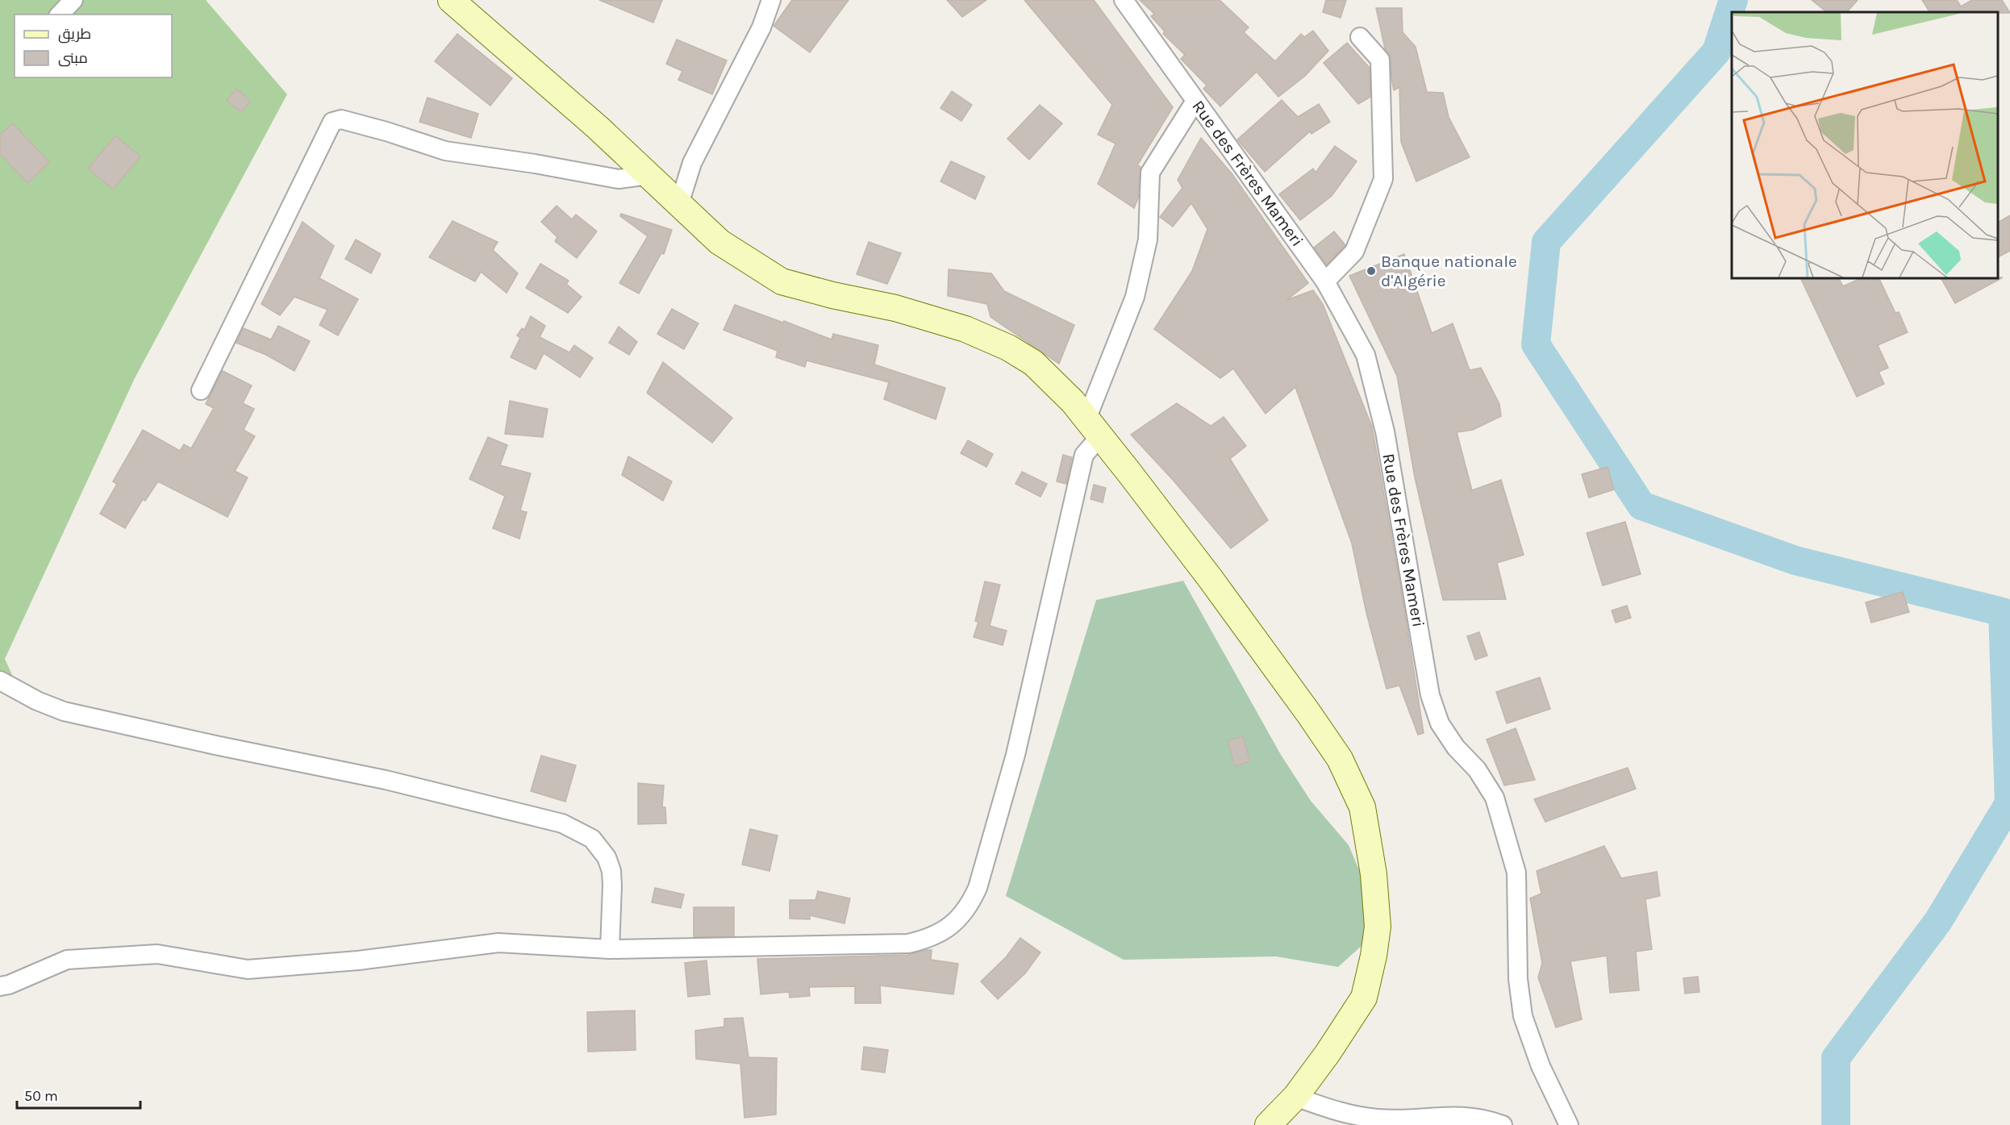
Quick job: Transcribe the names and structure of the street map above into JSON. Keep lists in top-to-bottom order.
{
  "streets": {
    "street": ["Rue des Frères Mameri"]
  },
  "places": ["Banque nationale d'Algérie"],
  "legend": ["طريق", "مبنى"],
  "scale_bar": "50 m"
}
